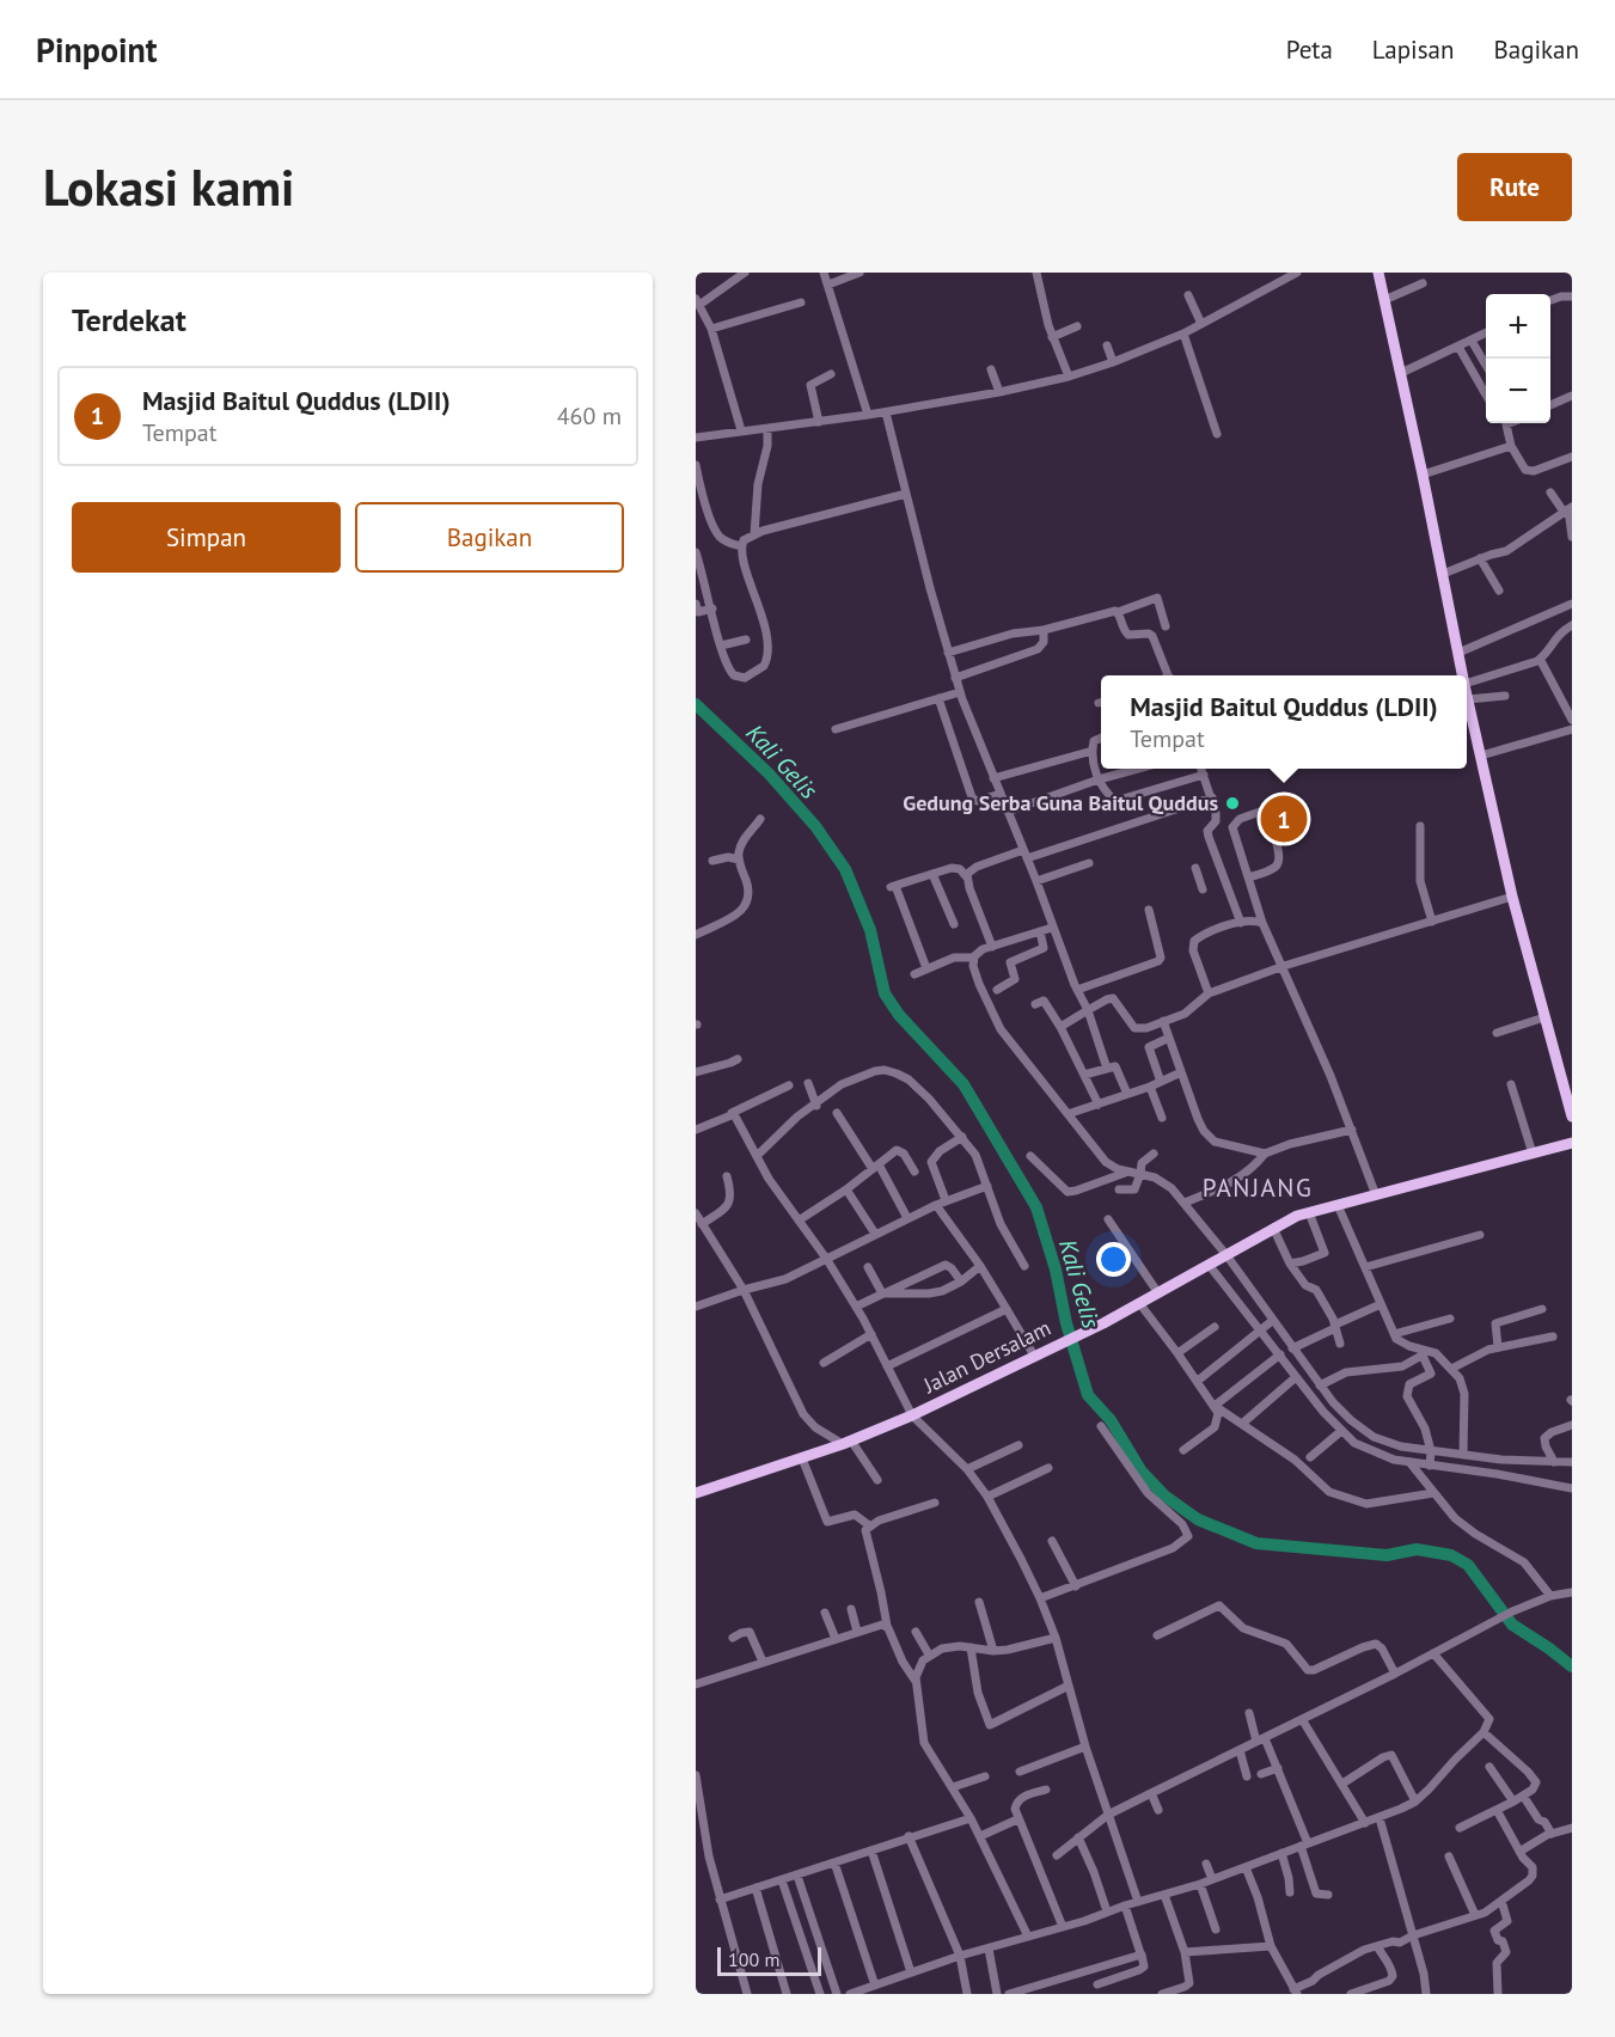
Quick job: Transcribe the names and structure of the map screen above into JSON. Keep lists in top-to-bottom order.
{
  "streets": {
    "main road": ["Jalan Dersalam"]
  },
  "districts": ["PANJANG"],
  "water": ["Kali Gelis"],
  "places": ["Gedung Serba Guna Baitul Quddus"],
  "scale_bar": "100 m",
  "page": {
    "header": "Pinpoint",
    "nav": ["Peta", "Lapisan", "Bagikan"],
    "buttons": [
      "Rute",
      ["Simpan", "Bagikan"]
    ],
    "title": "Lokasi kami",
    "heading": "Terdekat",
    "map_buttons": ["+", "−"],
    "list": [
      {
        "mark": "1",
        "name": "Masjid Baitul Quddus (LDII)",
        "note": "Tempat",
        "value": "460 m"
      }
    ],
    "popup": ["Masjid Baitul Quddus (LDII)", "Tempat"],
    "pins": "1",
    "scale": "100 m"
  }
}
